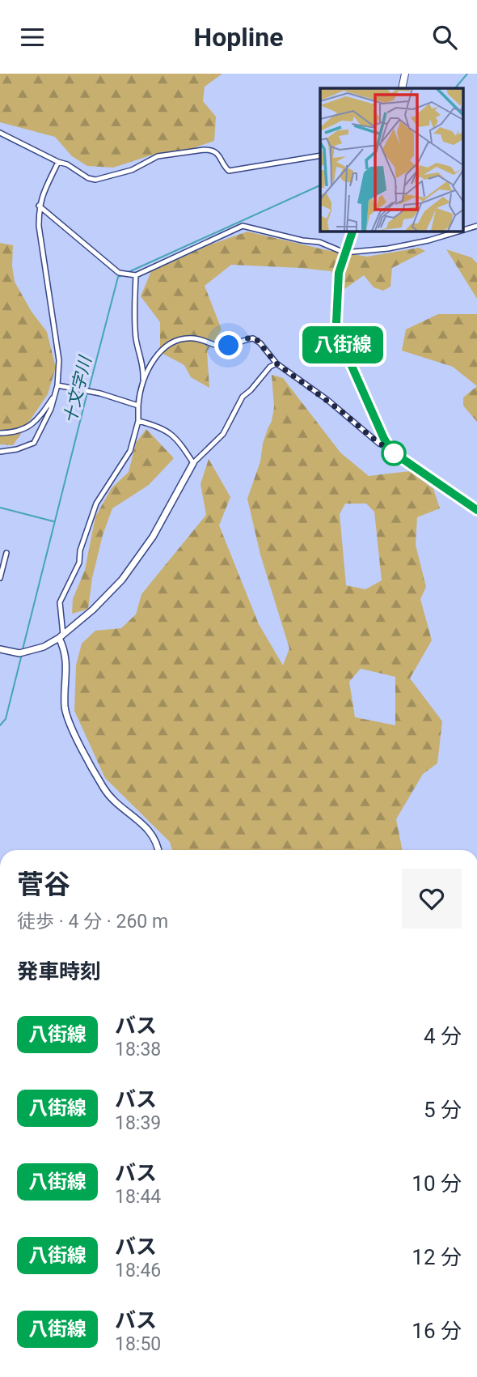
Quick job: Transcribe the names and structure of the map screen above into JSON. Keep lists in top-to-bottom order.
{
  "water": ["十文字川"],
  "lines": ["bus line 八街線"],
  "page": {
    "header": "Hopline",
    "on_map": "八街線",
    "heading": [
      ["菅谷", "徒歩 · 4 分 · 260 m"],
      "発車時刻"
    ],
    "list": [
      {
        "mark": "八街線",
        "name": "バス",
        "note": "18:38",
        "value": "4 分"
      },
      {
        "mark": "八街線",
        "name": "バス",
        "note": "18:39",
        "value": "5 分"
      },
      {
        "mark": "八街線",
        "name": "バス",
        "note": "18:44",
        "value": "10 分"
      },
      {
        "mark": "八街線",
        "name": "バス",
        "note": "18:46",
        "value": "12 分"
      },
      {
        "mark": "八街線",
        "name": "バス",
        "note": "18:50",
        "value": "16 分"
      }
    ]
  }
}
